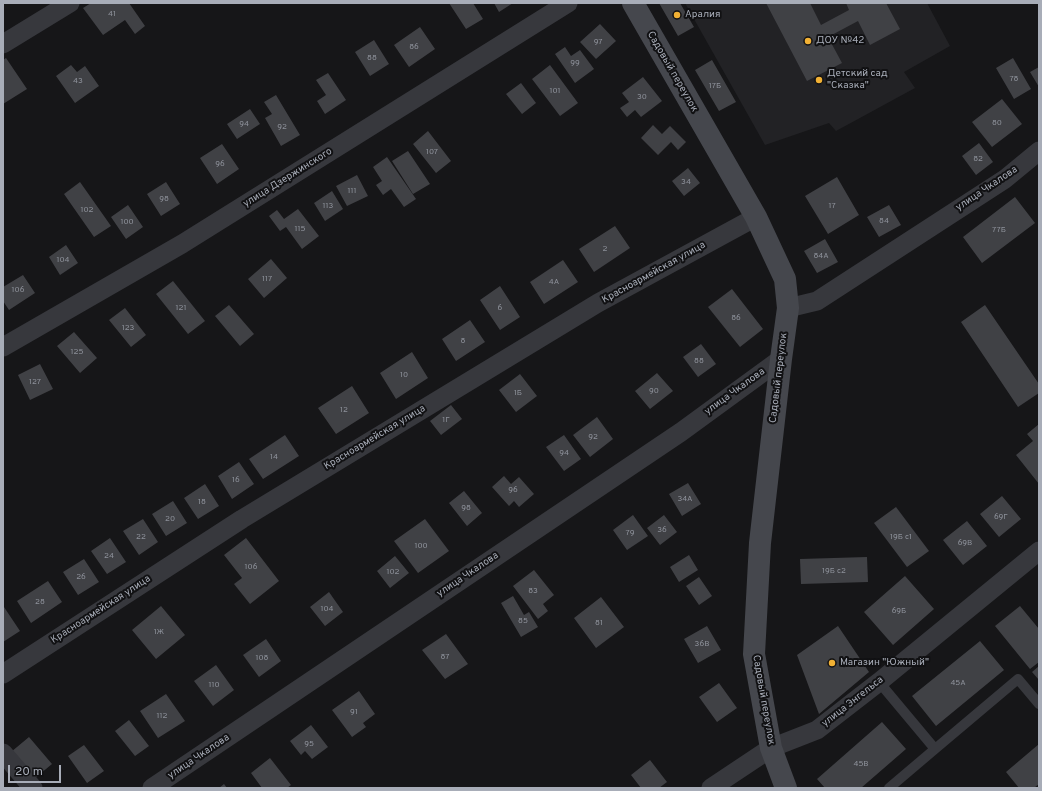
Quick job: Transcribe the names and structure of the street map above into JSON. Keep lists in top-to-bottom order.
{
  "streets": {
    "street": [
      "Садовый переулок",
      "улица Дзержинского",
      "улица Чкалова",
      "Красноармейская улица",
      "улица Энгельса"
    ]
  },
  "crossings": [
    ["Садовый переулок", "улица Чкалова"],
    ["Садовый переулок", "Красноармейская улица"],
    ["Садовый переулок", "улица Энгельса"]
  ],
  "places": [
    "Аралия",
    "ДОУ №42",
    "Детский сад \"Сказка\"",
    "Магазин \"Южный\""
  ],
  "house_numbers": [
    "41",
    "97",
    "86",
    "88",
    "99",
    "78",
    "43",
    "17Б",
    "101",
    "30",
    "80",
    "94",
    "92",
    "107",
    "82",
    "96",
    "34",
    "111",
    "98",
    "113",
    "17",
    "102",
    "84",
    "100",
    "115",
    "77Б",
    "2",
    "84А",
    "104",
    "117",
    "4А",
    "106",
    "121",
    "6",
    "86",
    "123",
    "8",
    "125",
    "88",
    "10",
    "127",
    "90",
    "1Б",
    "12",
    "1Г",
    "92",
    "94",
    "14",
    "16",
    "96",
    "34А",
    "18",
    "98",
    "69Г",
    "20",
    "36",
    "79",
    "22",
    "19Б с1",
    "69В",
    "100",
    "24",
    "106",
    "19Б с2",
    "102",
    "26",
    "83",
    "28",
    "104",
    "69Б",
    "85",
    "81",
    "1Ж",
    "36В",
    "87",
    "108",
    "45А",
    "110",
    "91",
    "112",
    "95",
    "45В"
  ],
  "scale_bar": "20 m"
}
